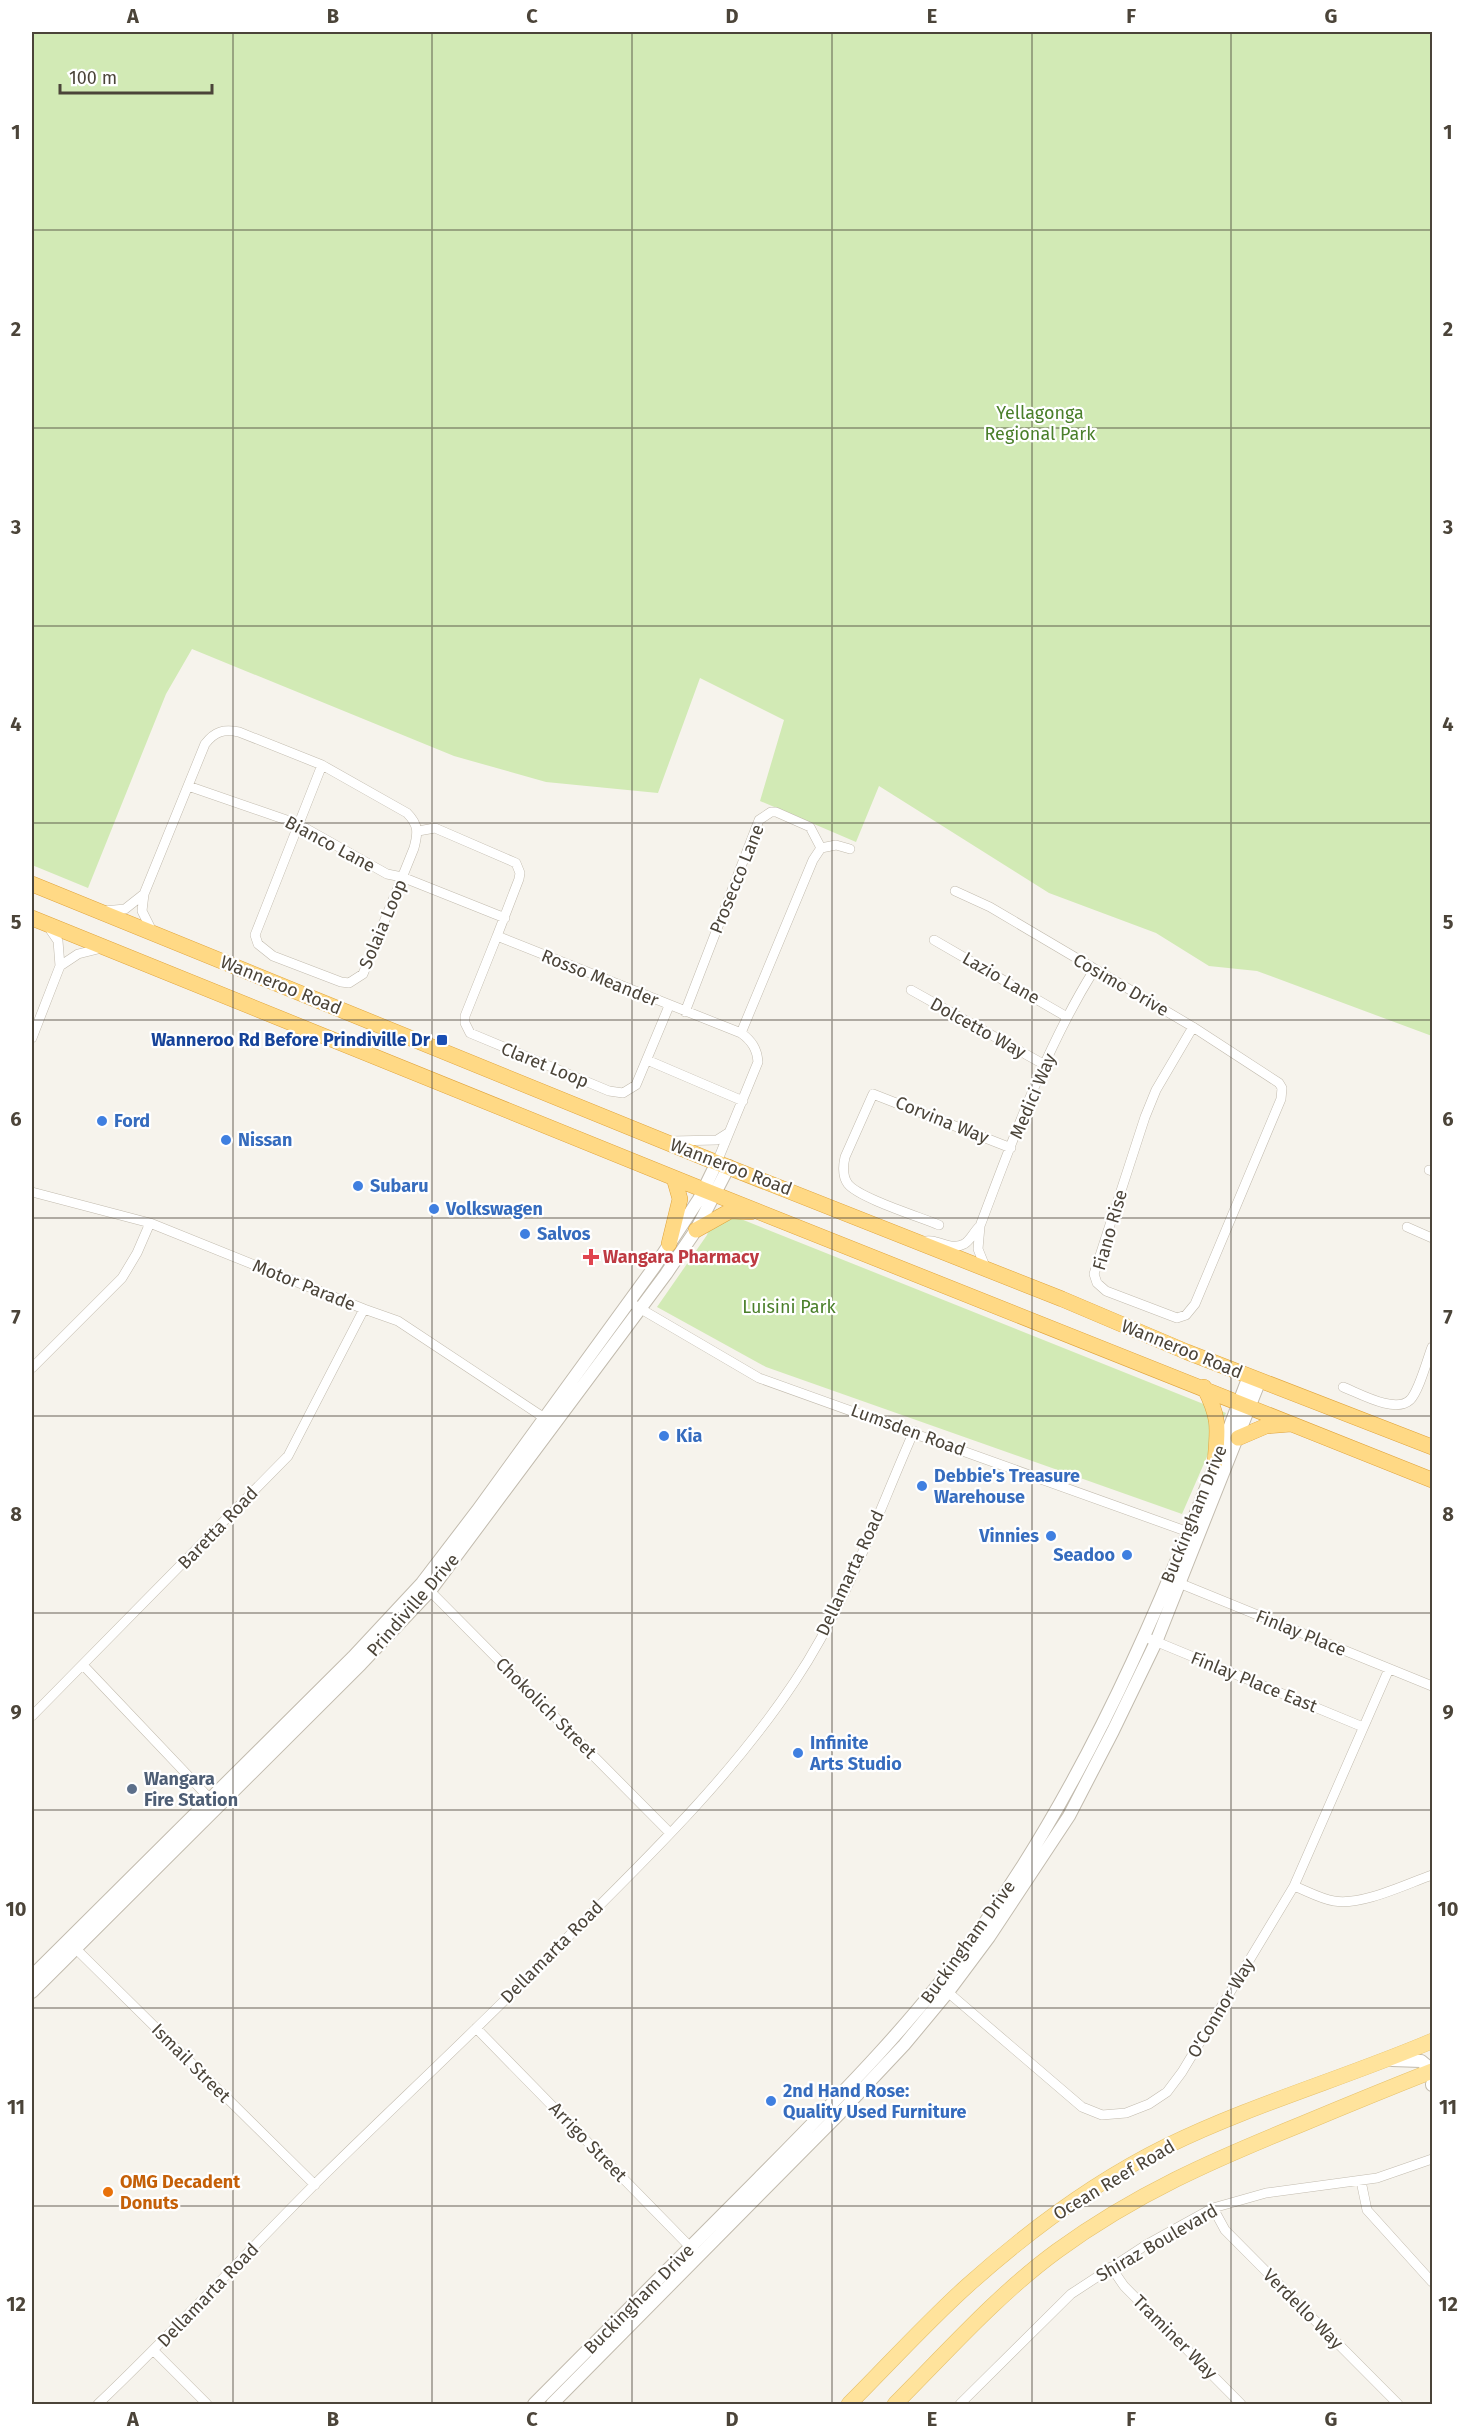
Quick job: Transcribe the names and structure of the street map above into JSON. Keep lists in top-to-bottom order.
{
  "streets": {
    "highway": ["Wanneroo Road"],
    "main road": ["Ocean Reef Road"],
    "street": [
      "Bianco Lane",
      "Prosecco Lane",
      "Solaia Loop",
      "Rosso Meander",
      "Lazio Lane",
      "Cosimo Drive",
      "Dolcetto Way",
      "Claret Loop",
      "Medici Way",
      "Corvina Way",
      "Fiano Rise",
      "Motor Parade",
      "Lumsden Road",
      "Buckingham Drive",
      "Baretta Road",
      "Dellamarta Road",
      "Prindiville Drive",
      "Finlay Place",
      "Finlay Place East",
      "Chokolich Street",
      "O'Connor Way",
      "Ismail Street",
      "Arrigo Street",
      "Shiraz Boulevard",
      "Verdello Way",
      "Traminer Way"
    ]
  },
  "crossings": [
    ["Bianco Lane", "Solaia Loop"],
    ["Prosecco Lane", "Rosso Meander"],
    ["Rosso Meander", "Claret Loop"],
    ["Lazio Lane", "Medici Way"],
    ["Wanneroo Road", "Medici Way"],
    ["Wanneroo Road", "Buckingham Drive"],
    ["Wanneroo Road", "Prindiville Drive"],
    ["Cosimo Drive", "Medici Way"],
    ["Cosimo Drive", "Fiano Rise"],
    ["Dolcetto Way", "Medici Way"],
    ["Medici Way", "Corvina Way"],
    ["Motor Parade", "Baretta Road"],
    ["Motor Parade", "Prindiville Drive"],
    ["Lumsden Road", "Buckingham Drive"],
    ["Lumsden Road", "Dellamarta Road"],
    ["Lumsden Road", "Prindiville Drive"],
    ["Buckingham Drive", "Finlay Place"],
    ["Buckingham Drive", "Finlay Place East"],
    ["Buckingham Drive", "O'Connor Way"],
    ["Buckingham Drive", "Arrigo Street"],
    ["Dellamarta Road", "Chokolich Street"],
    ["Dellamarta Road", "Ismail Street"],
    ["Dellamarta Road", "Arrigo Street"],
    ["Prindiville Drive", "Chokolich Street"],
    ["Prindiville Drive", "Ismail Street"],
    ["Finlay Place", "O'Connor Way"],
    ["Finlay Place East", "O'Connor Way"],
    ["Shiraz Boulevard", "Verdello Way"],
    ["Shiraz Boulevard", "Traminer Way"]
  ],
  "parks": ["Yellagonga Regional Park", "Luisini Park"],
  "places": {
    "transit": ["Wanneroo Rd Before Prindiville Dr"],
    "other": [
      "Ford",
      "Nissan",
      "Subaru",
      "Volkswagen",
      "Salvos",
      "Kia",
      "Debbie's Treasure Warehouse",
      "Vinnies",
      "Seadoo",
      "Infinite Arts Studio",
      "Wangara Fire Station",
      "2nd Hand Rose: Quality Used Furniture",
      "OMG Decadent Donuts"
    ],
    "health": ["Wangara Pharmacy"]
  },
  "scale_bar": "100 m",
  "grid": {
    "columns": [
      "A",
      "B",
      "C",
      "D",
      "E",
      "F",
      "G"
    ],
    "rows": [
      "1",
      "2",
      "3",
      "4",
      "5",
      "6",
      "7",
      "8",
      "9",
      "10",
      "11",
      "12"
    ]
  }
}
